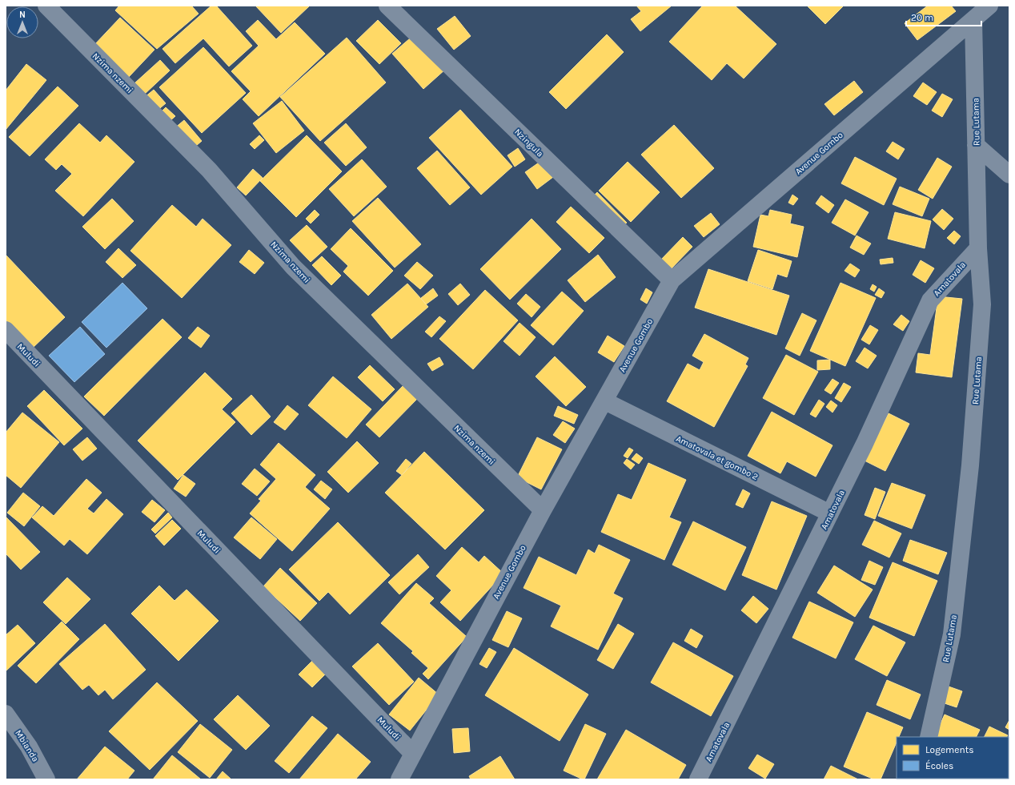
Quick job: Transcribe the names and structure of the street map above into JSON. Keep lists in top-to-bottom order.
{
  "streets": {
    "street": [
      "Nzima nzemi",
      "Rue Lutama",
      "Nzingula",
      "Avenue Gombo",
      "Amatovala",
      "Muludi",
      "Amatovala et gombo 2",
      "Mbianda"
    ]
  },
  "crossings": [
    ["Nzima nzemi", "Avenue Gombo"],
    ["Rue Lutama", "Avenue Gombo"],
    ["Rue Lutama", "Amatovala"],
    ["Nzingula", "Avenue Gombo"],
    ["Avenue Gombo", "Muludi"],
    ["Avenue Gombo", "Amatovala et gombo 2"],
    ["Amatovala", "Amatovala et gombo 2"]
  ],
  "legend": ["Logements", "Écoles"],
  "scale_bar": "20 m",
  "north": "top"
}
